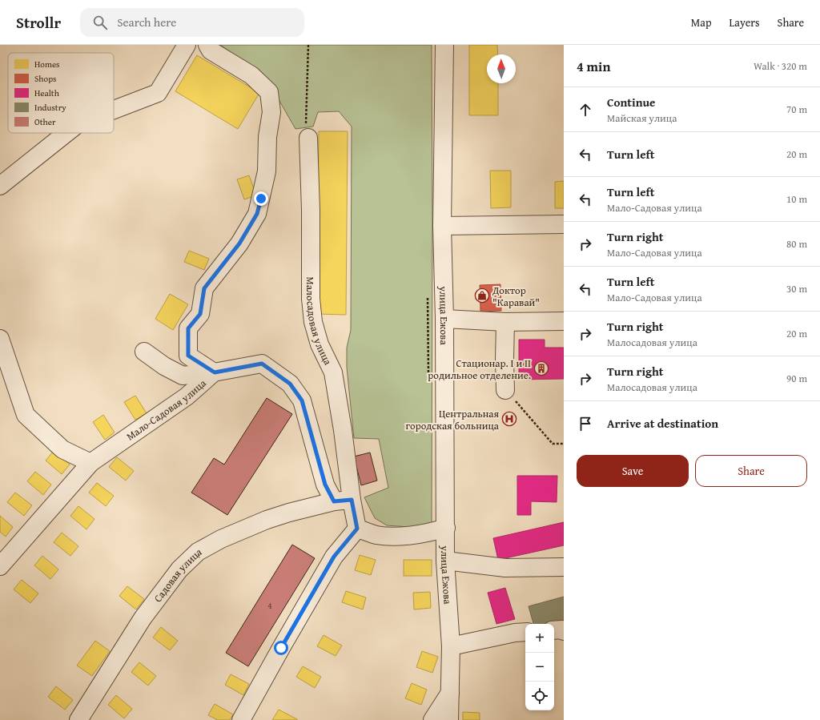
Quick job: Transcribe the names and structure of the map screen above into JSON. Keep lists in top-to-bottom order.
{
  "streets": {
    "street": [
      "улица Ежова",
      "Малосадовая улица",
      "Мало-Садовая улица",
      "Садовая улица"
    ]
  },
  "crossings": [
    ["Мало-Садовая улица", "Садовая улица"]
  ],
  "places": {
    "shop": ["Доктор \"Каравай\""],
    "building": ["Стационар. I и II родильное отделение."],
    "hospital": ["Центральная городская больница"]
  },
  "house_numbers": ["4"],
  "legend": [
    "Homes",
    "Shops",
    "Health",
    "Industry",
    "Other"
  ],
  "north": "top",
  "page": {
    "header": "Strollr",
    "search": "Search here",
    "nav": ["Map", "Layers", "Share"],
    "heading": ["4 min", "Walk · 320 m"],
    "list": [
      ["Continue", "Майская улица", "70 m"],
      ["Turn left", "20 m"],
      ["Turn left", "Мало-Садовая улица", "10 m"],
      ["Turn right", "Мало-Садовая улица", "80 m"],
      ["Turn left", "Мало-Садовая улица", "30 m"],
      ["Turn right", "Малосадовая улица", "20 m"],
      ["Turn right", "Малосадовая улица", "90 m"],
      "Arrive at destination"
    ],
    "buttons": ["Save", "Share"],
    "map_buttons": ["+", "−"]
  }
}
